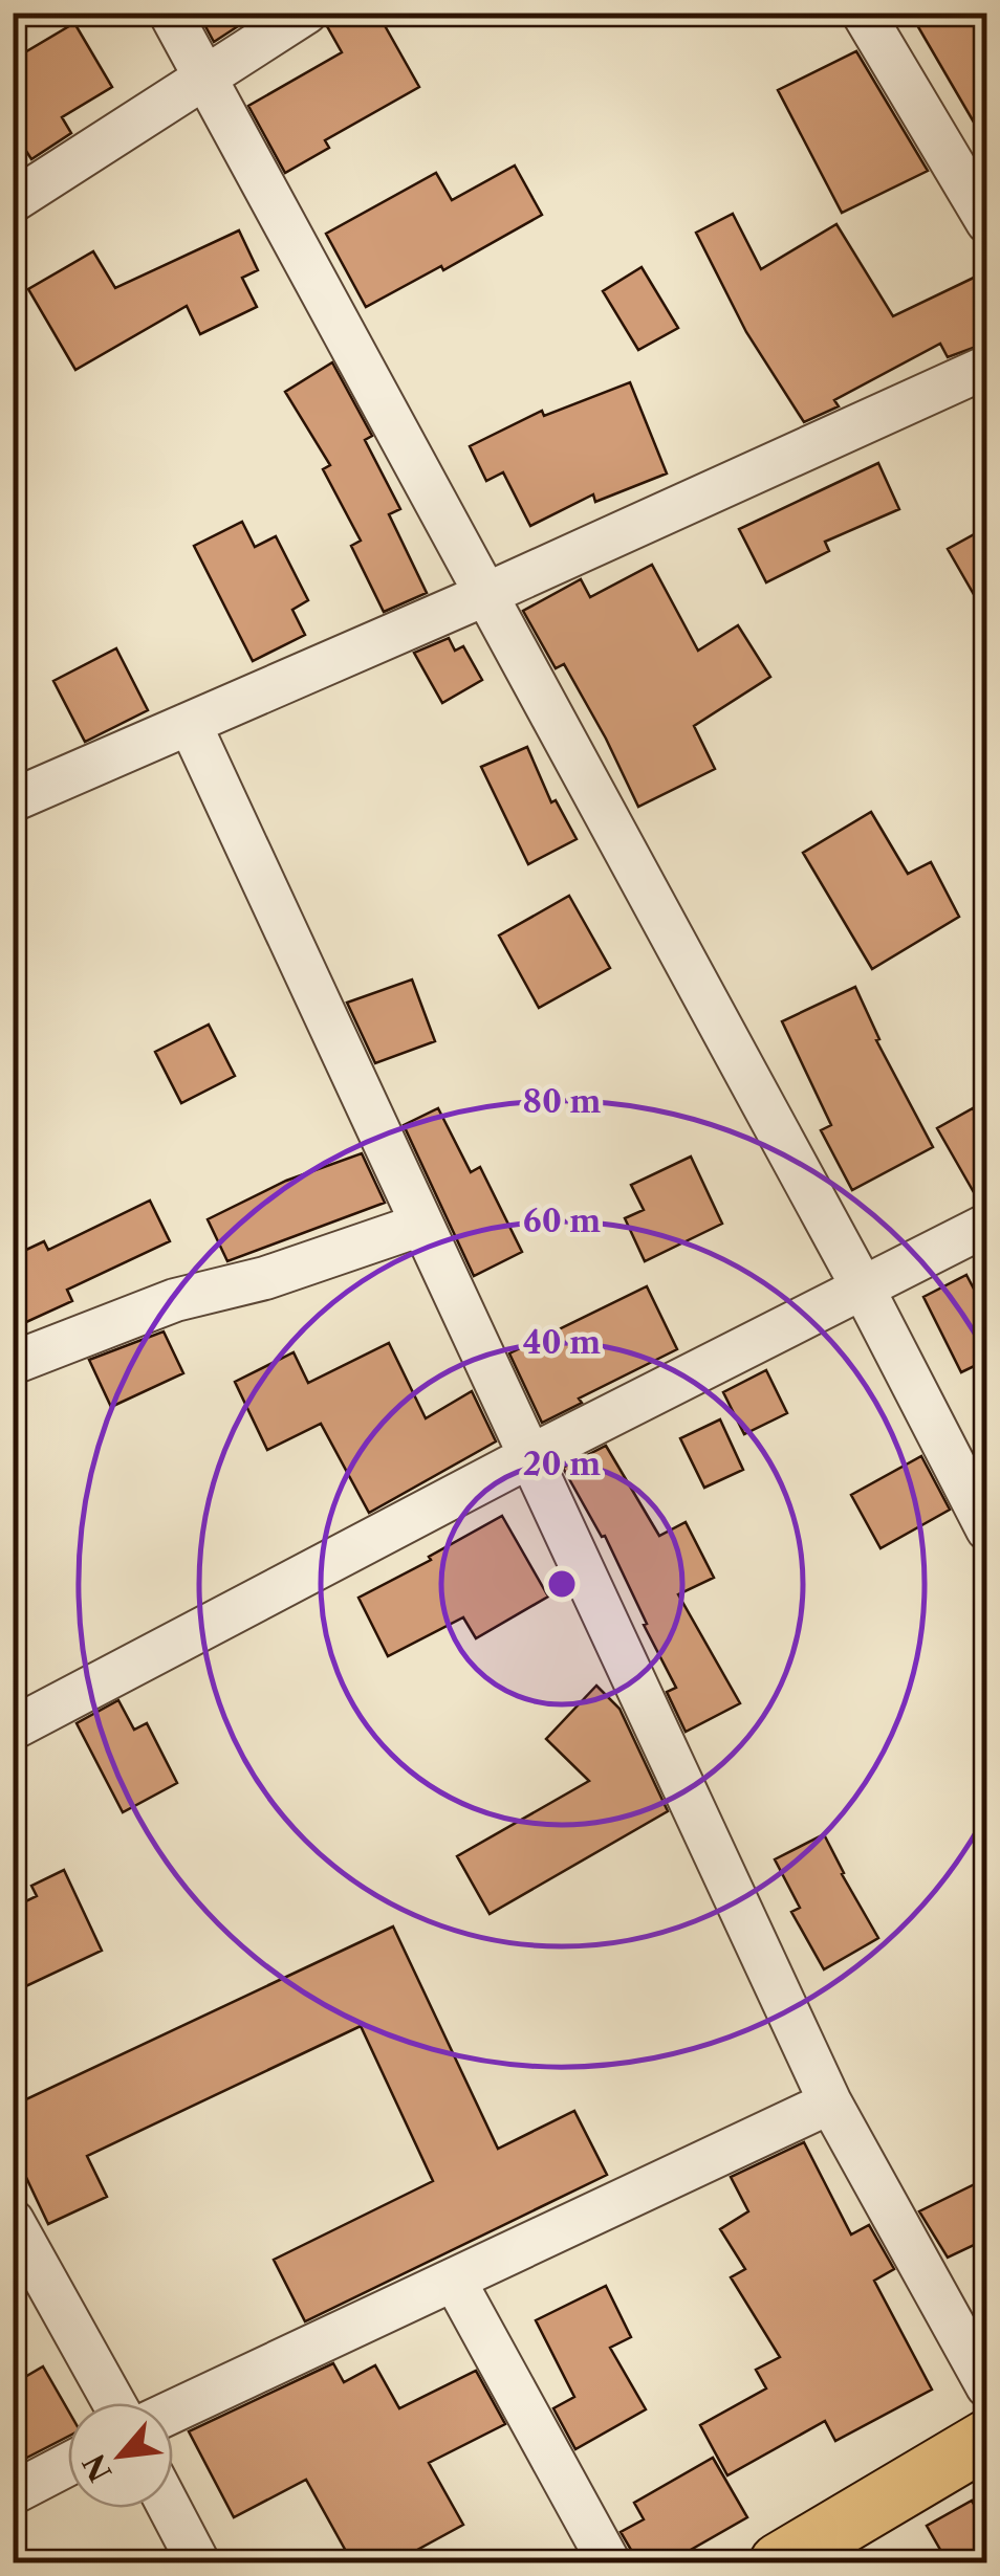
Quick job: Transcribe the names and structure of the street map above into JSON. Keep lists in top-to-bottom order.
{
  "north": "bottom left",
  "rings": [
    "80 m",
    "60 m",
    "40 m",
    "20 m"
  ]
}
